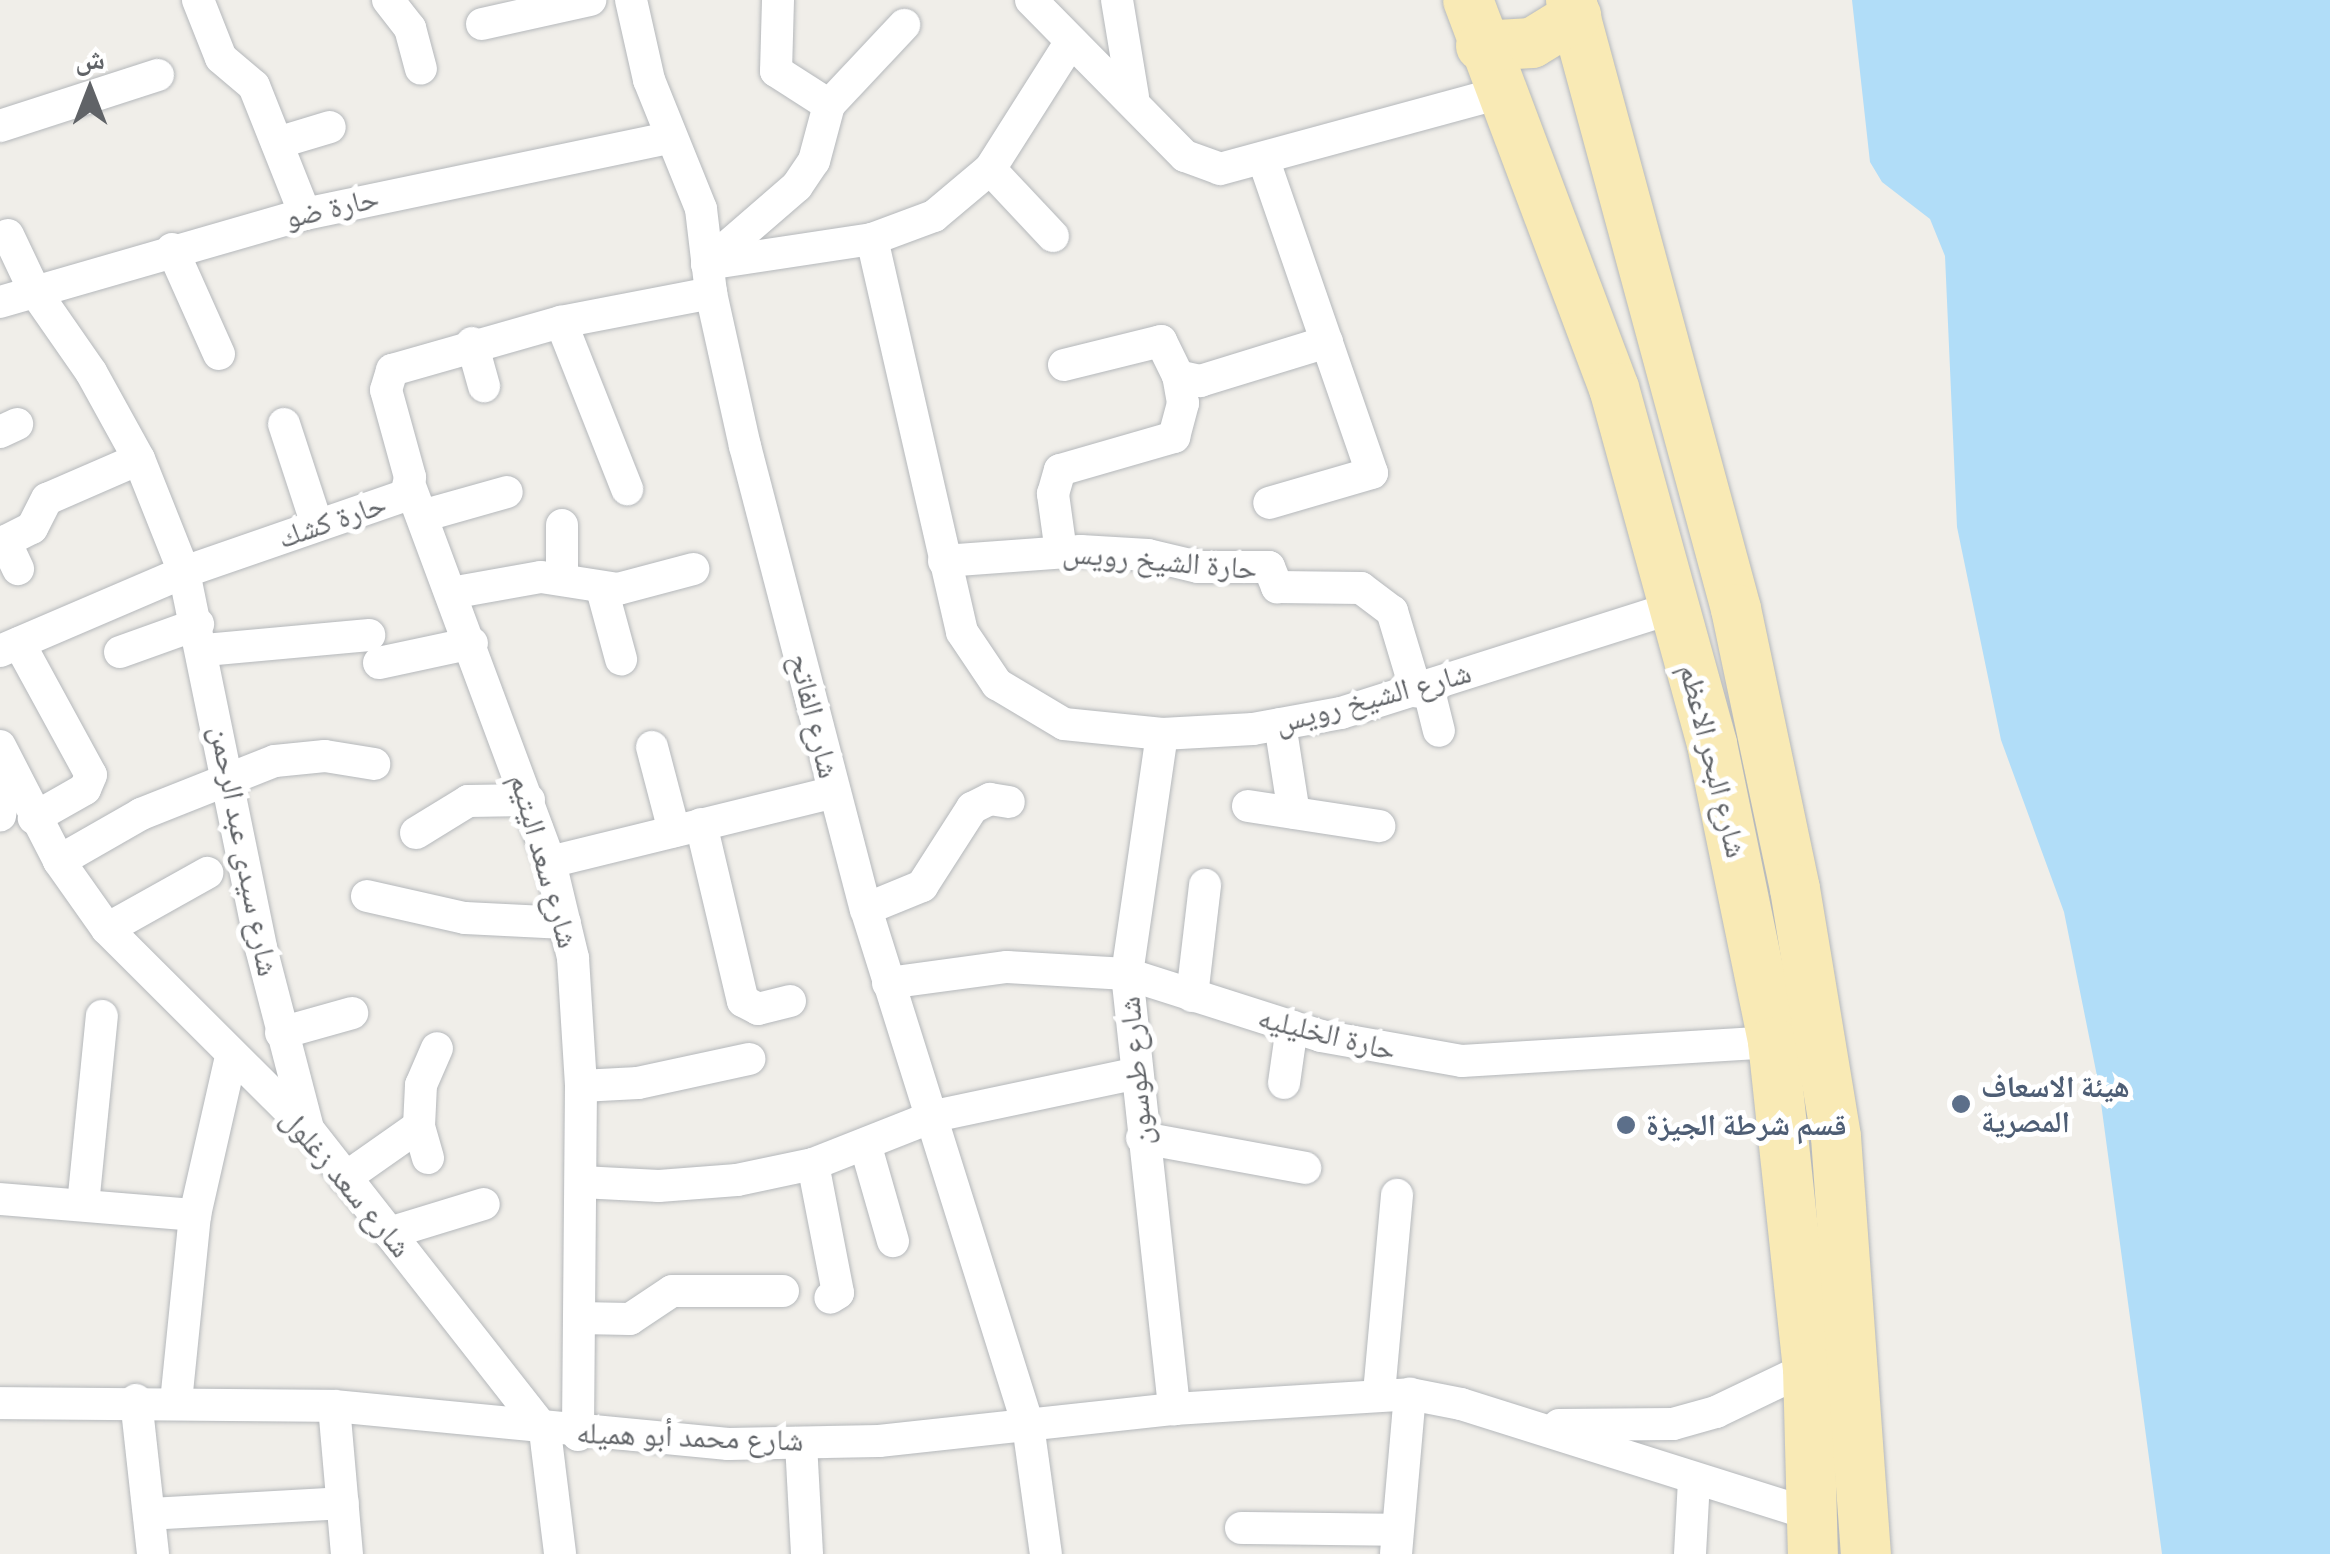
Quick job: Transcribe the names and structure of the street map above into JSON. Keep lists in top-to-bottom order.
{
  "streets": {
    "main road": ["شارع البحر الاعظم"],
    "street": [
      "حارة ضو",
      "حارة كشك",
      "حارة الشيخ رويس",
      "شارع الشيخ رويس",
      "شارع الفاتح",
      "شارع سيدى عبد الرحمن",
      "شارع سعد اليتيم",
      "حارة الخليليه",
      "شارع طوسون",
      "شارع سعد زغلول",
      "شارع محمد أبو هميله"
    ]
  },
  "crossings": [
    ["حارة ضو", "شارع الفاتح"],
    ["حارة ضو", "شارع سيدى عبد الرحمن"],
    ["حارة كشك", "شارع الفاتح"],
    ["حارة كشك", "شارع سيدى عبد الرحمن"],
    ["حارة كشك", "شارع سعد اليتيم"],
    ["حارة الشيخ رويس", "شارع الشيخ رويس"],
    ["شارع الشيخ رويس", "شارع البحر الاعظم"],
    ["شارع الشيخ رويس", "شارع طوسون"],
    ["شارع الفاتح", "حارة الخليليه"],
    ["شارع الفاتح", "شارع محمد أبو هميله"],
    ["شارع البحر الاعظم", "حارة الخليليه"],
    ["شارع البحر الاعظم", "شارع محمد أبو هميله"],
    ["شارع سيدى عبد الرحمن", "شارع سعد زغلول"],
    ["شارع سعد اليتيم", "شارع محمد أبو هميله"],
    ["حارة الخليليه", "شارع طوسون"],
    ["شارع طوسون", "شارع محمد أبو هميله"],
    ["شارع سعد زغلول", "شارع محمد أبو هميله"]
  ],
  "places": ["هيئة الاسعاف المصرية", "قسم شرطة الجيزة"],
  "north": "top"
}
